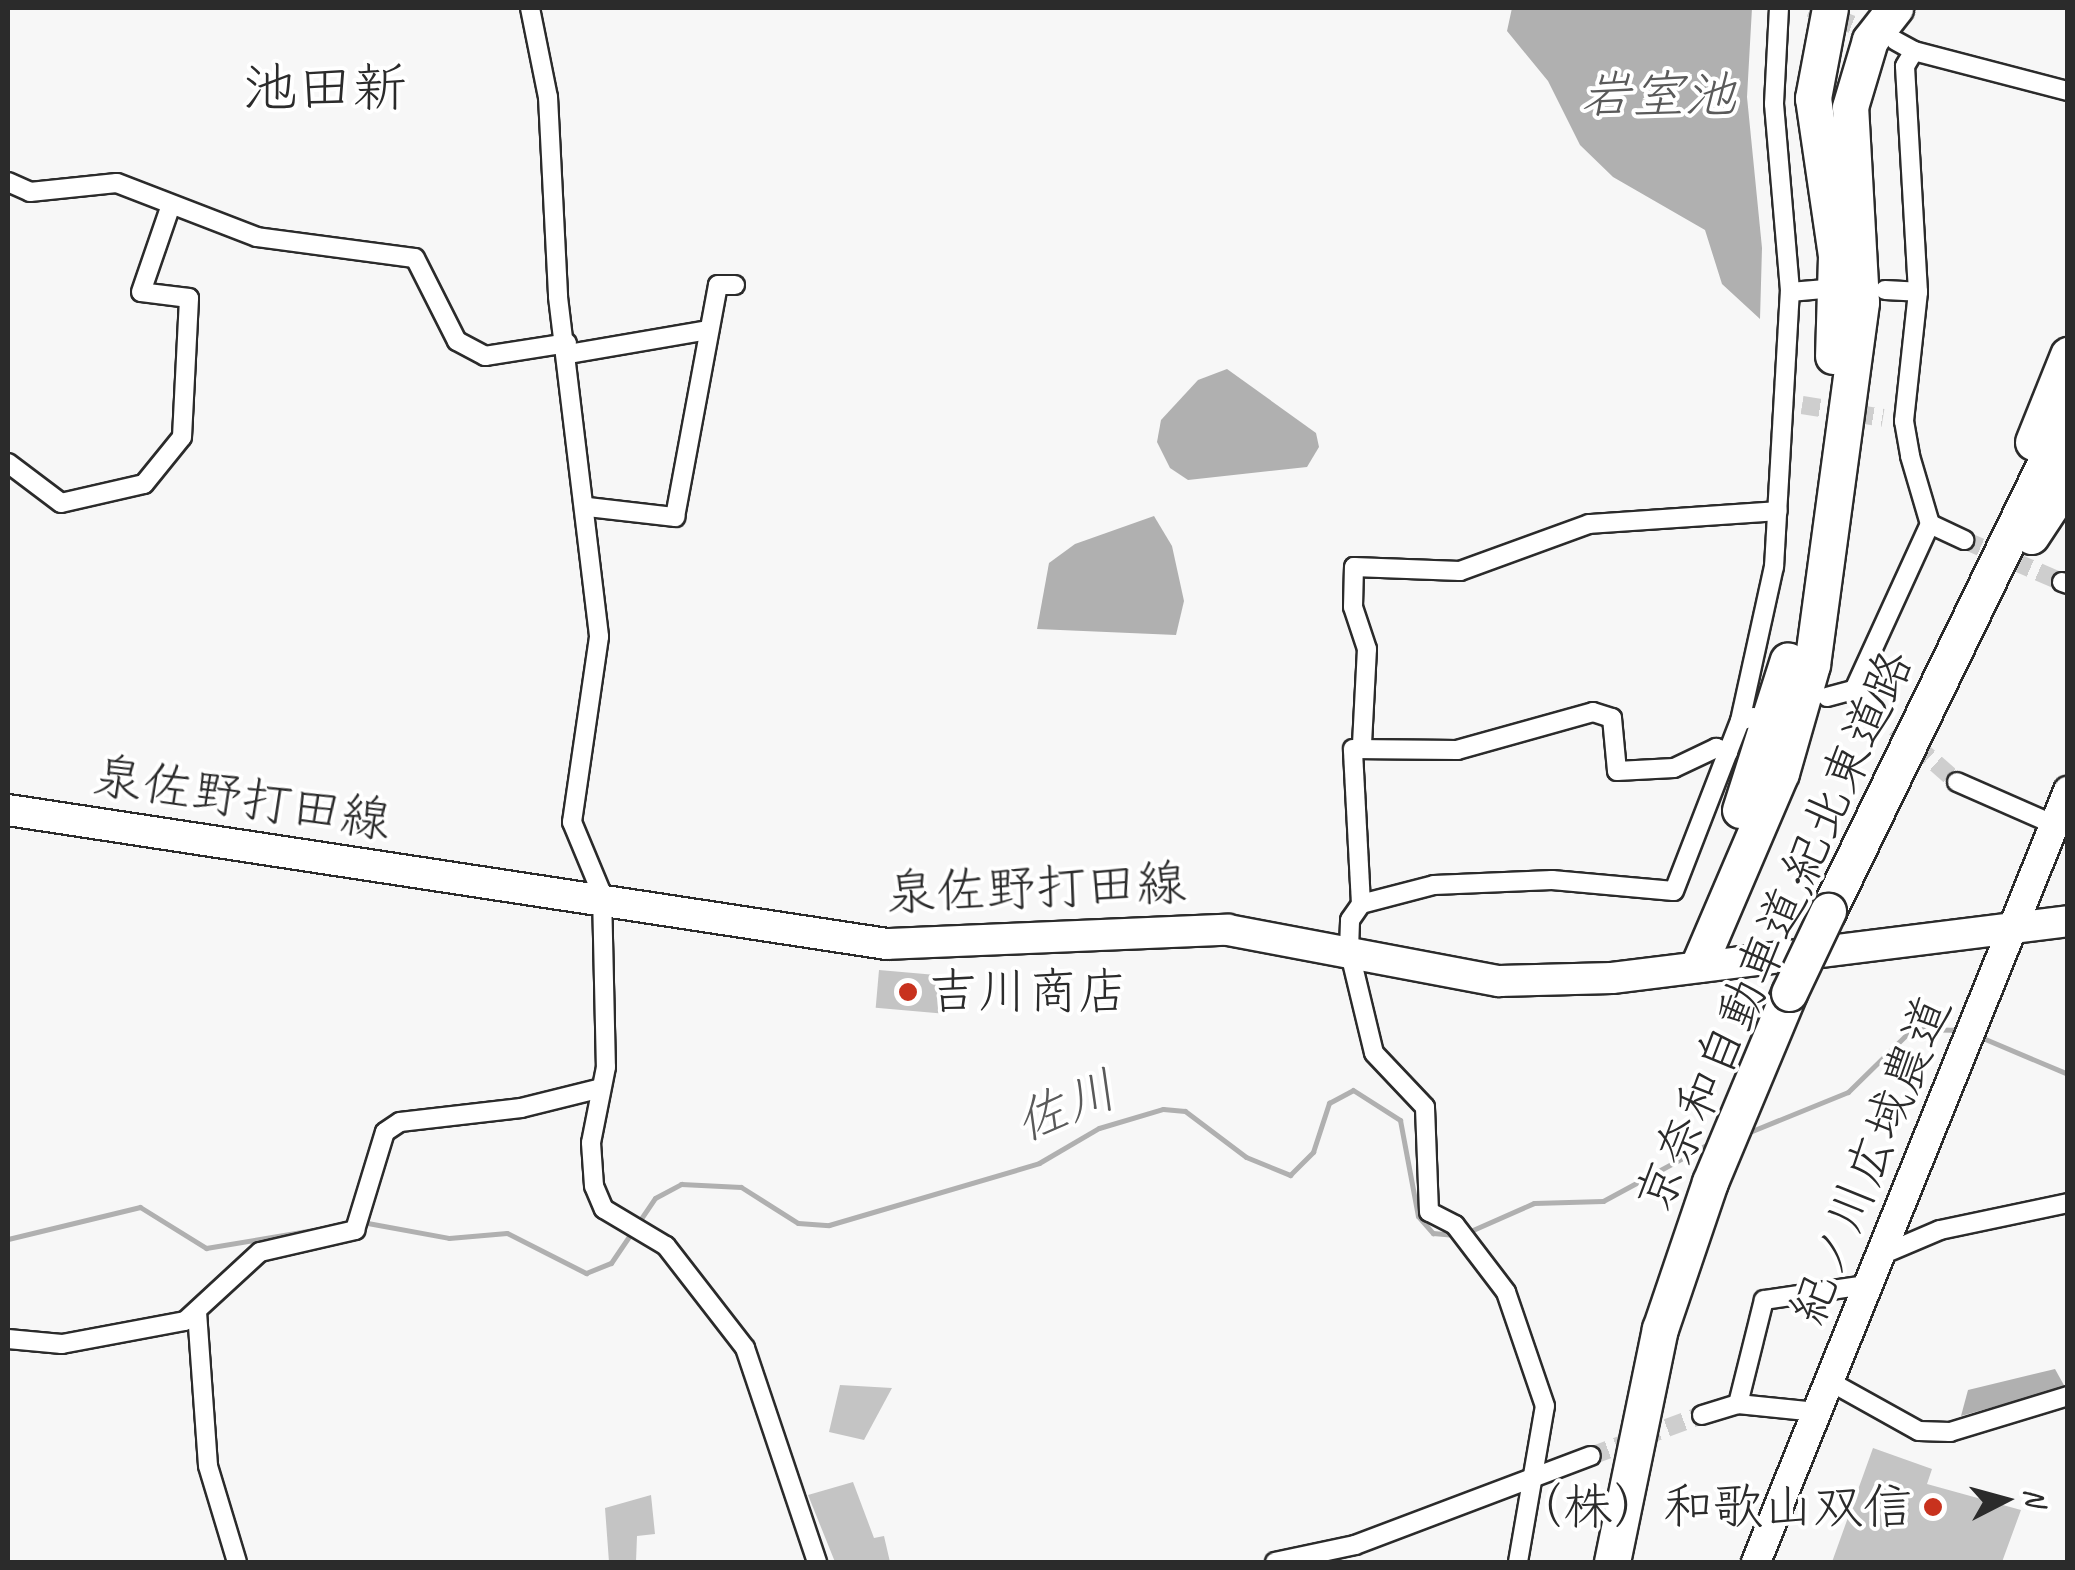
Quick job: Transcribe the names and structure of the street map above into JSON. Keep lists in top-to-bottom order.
{
  "streets": {
    "highway": ["京奈和自動車道;紀北東道路"],
    "main road": ["泉佐野打田線"],
    "street": ["紀ノ川広域農道"]
  },
  "crossings": [
    ["泉佐野打田線", "紀ノ川広域農道"]
  ],
  "districts": ["池田新"],
  "water": ["岩室池", "佐川"],
  "places": ["吉川商店", "（株）和歌山双信"],
  "north": "right"
}
